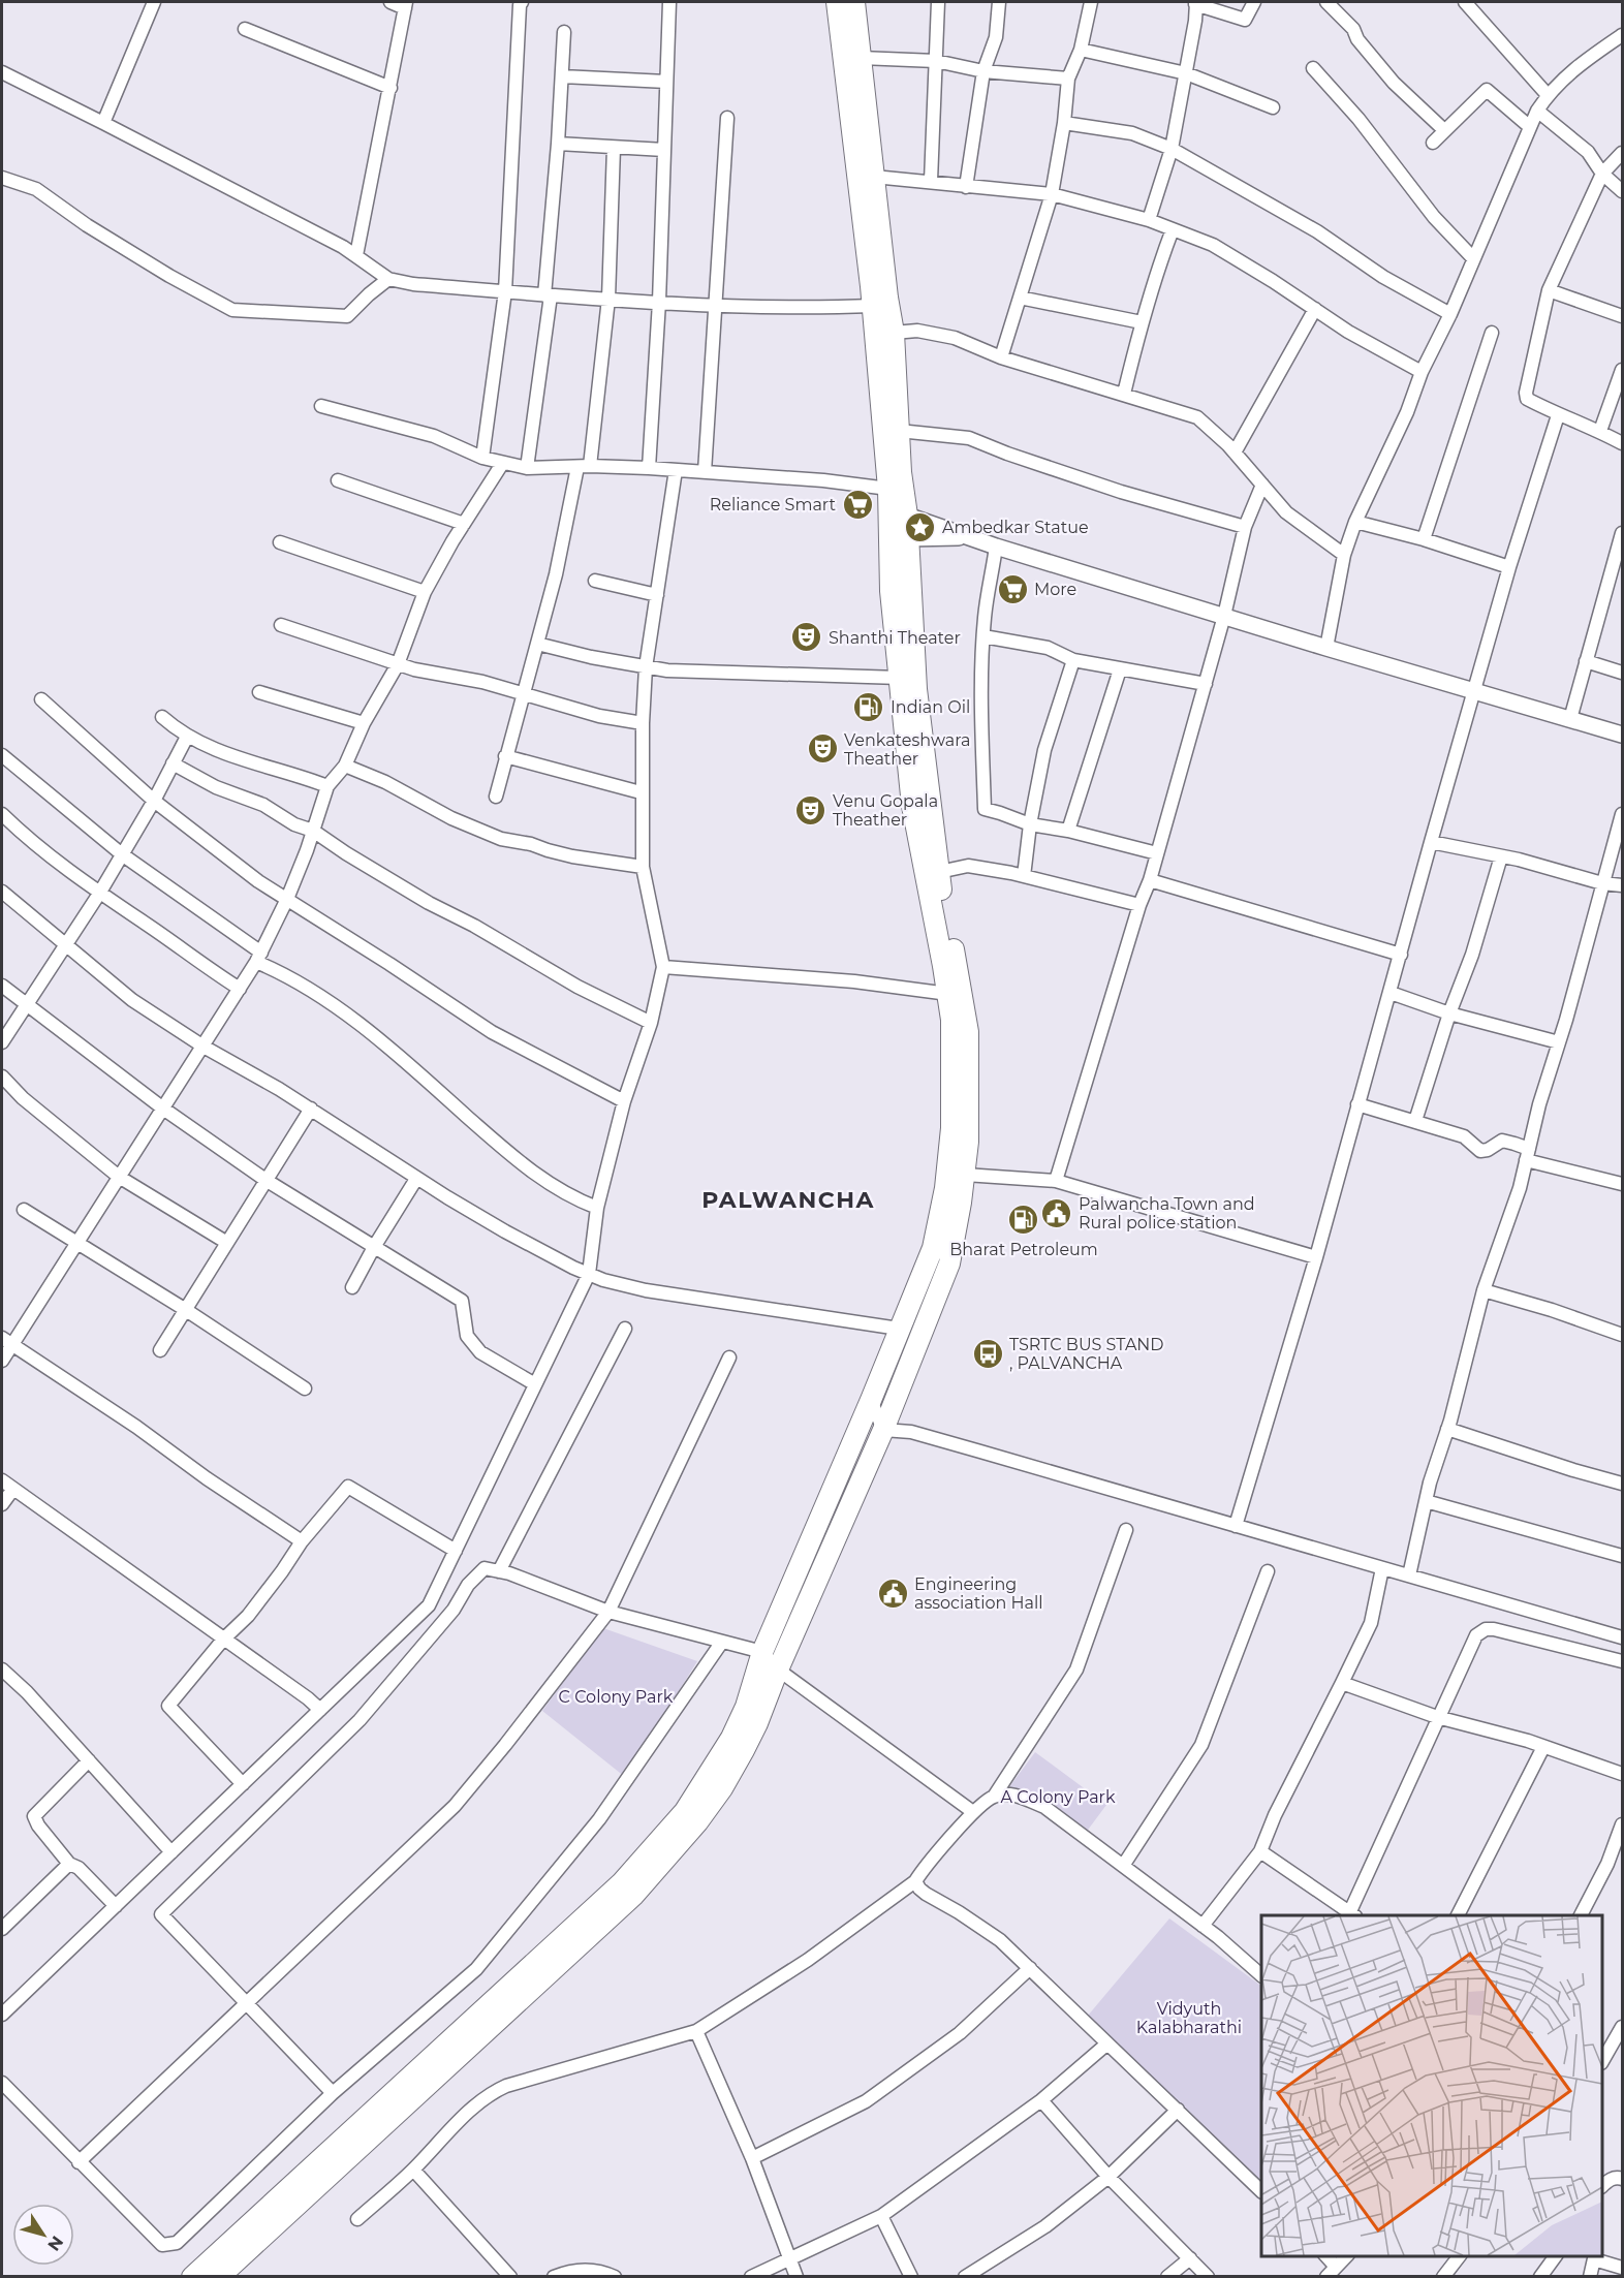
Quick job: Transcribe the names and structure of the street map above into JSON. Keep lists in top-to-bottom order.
{
  "districts": ["PALWANCHA"],
  "parks": ["C Colony Park", "A Colony Park", "Vidyuth Kalabharathi"],
  "places": {
    "supermarket": ["Reliance Smart", "More"],
    "place": ["Ambedkar Statue"],
    "theatre": ["Shanthi Theater", "Venkateshwara Theather", "Venu Gopala Theather"],
    "fuel station": ["Indian Oil", "Bharat Petroleum"],
    "public building": ["Palwancha Town and Rural police station", "Engineering association Hall"],
    "bus stop": ["TSRTC BUS STAND , PALVANCHA"]
  },
  "north": "bottom right"
}
